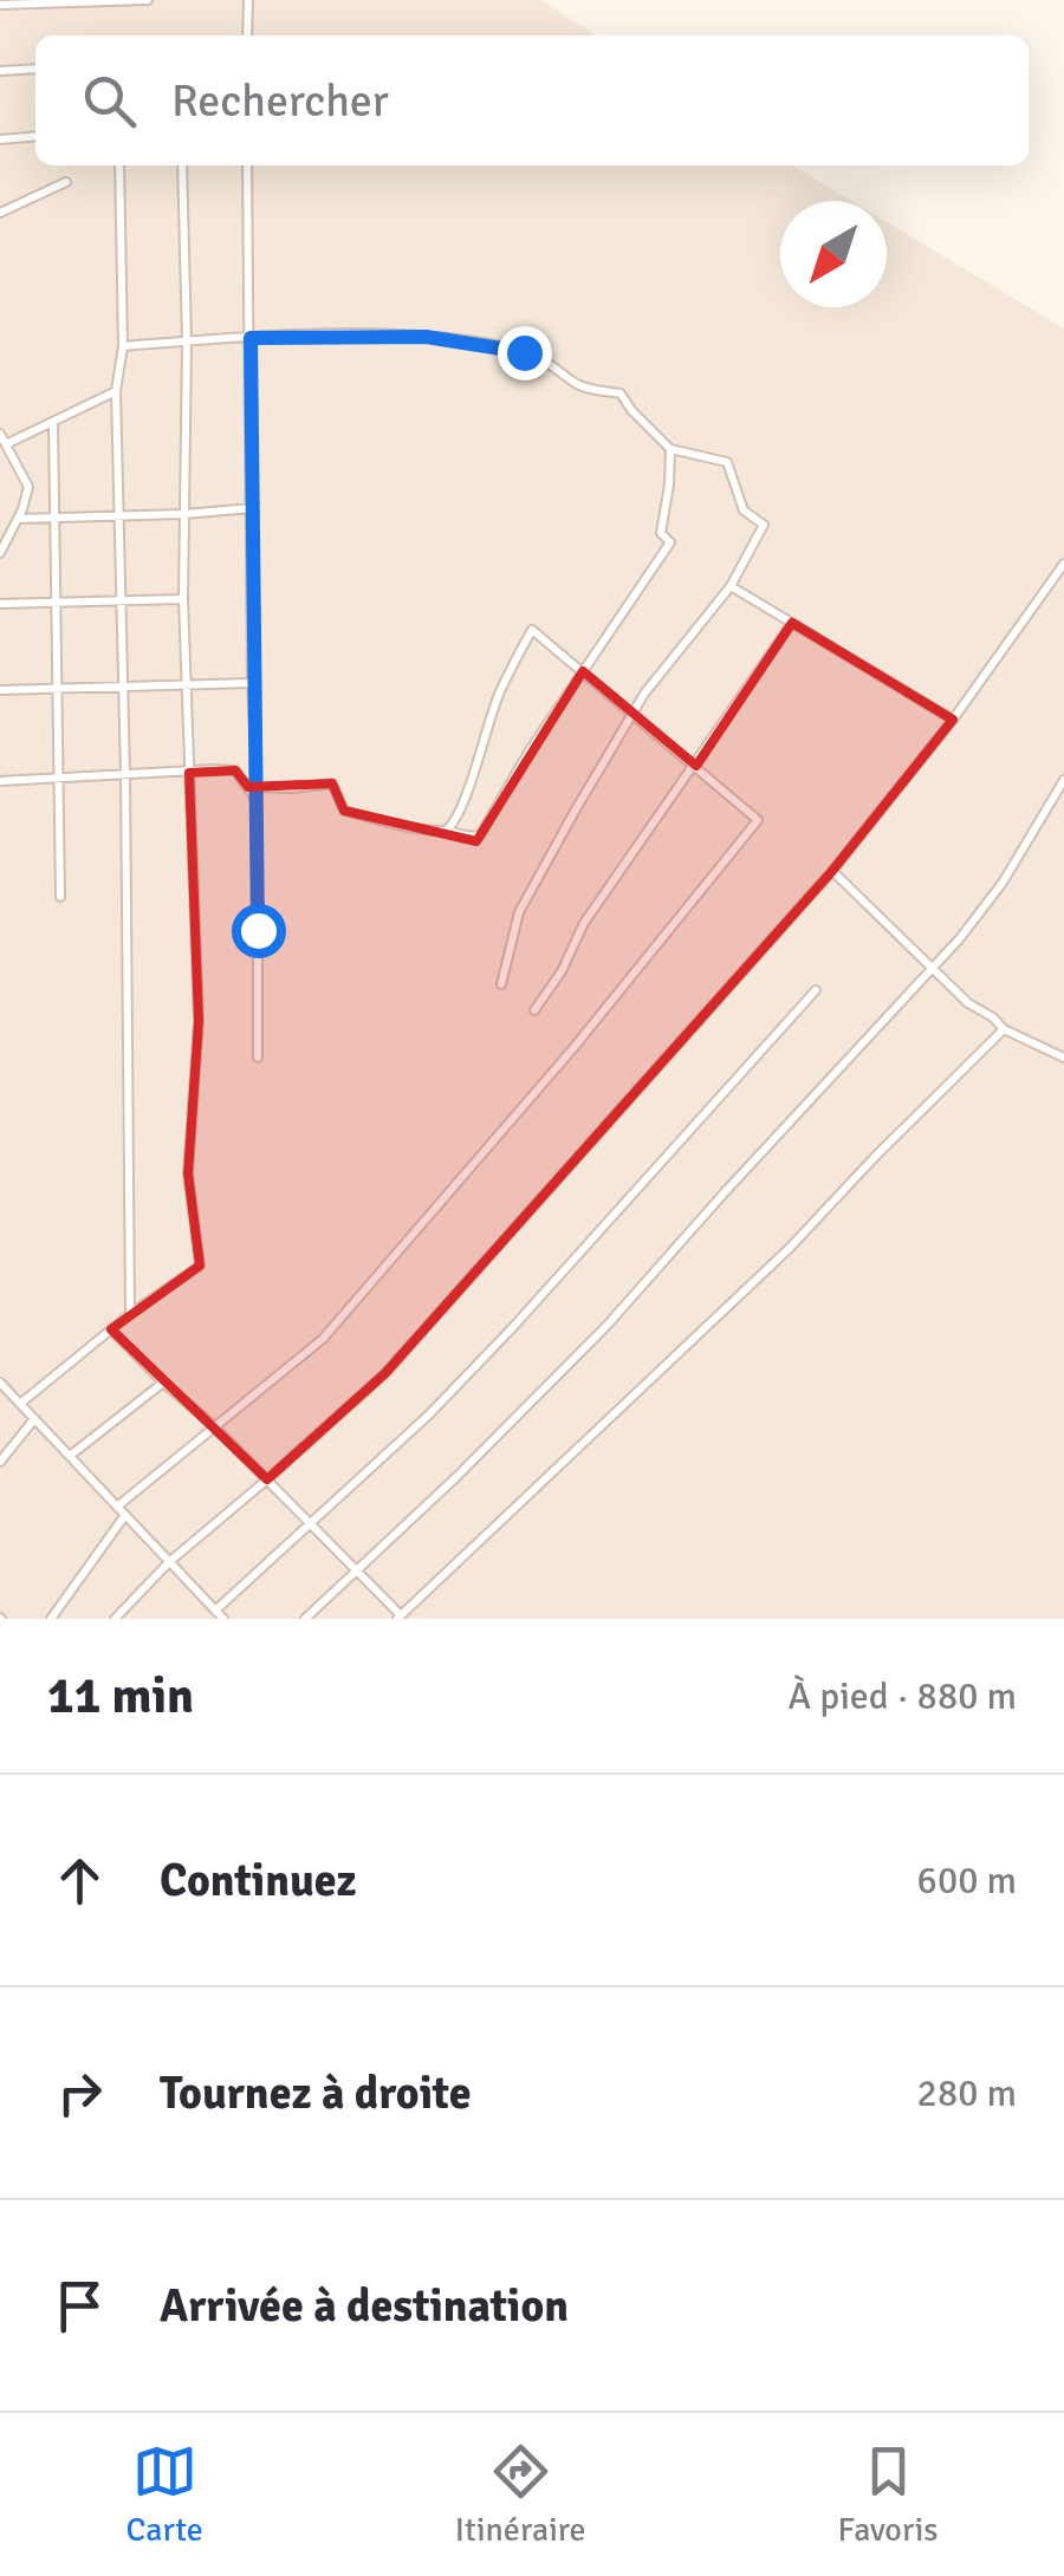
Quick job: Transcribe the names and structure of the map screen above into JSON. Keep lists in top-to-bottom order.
{
  "north": "bottom left",
  "page": {
    "search": "Rechercher",
    "heading": ["11 min", "À pied · 880 m"],
    "list": [
      ["Continuez", "600 m"],
      ["Tournez à droite", "280 m"],
      "Arrivée à destination"
    ],
    "nav": ["Carte", "Itinéraire", "Favoris"]
  }
}
